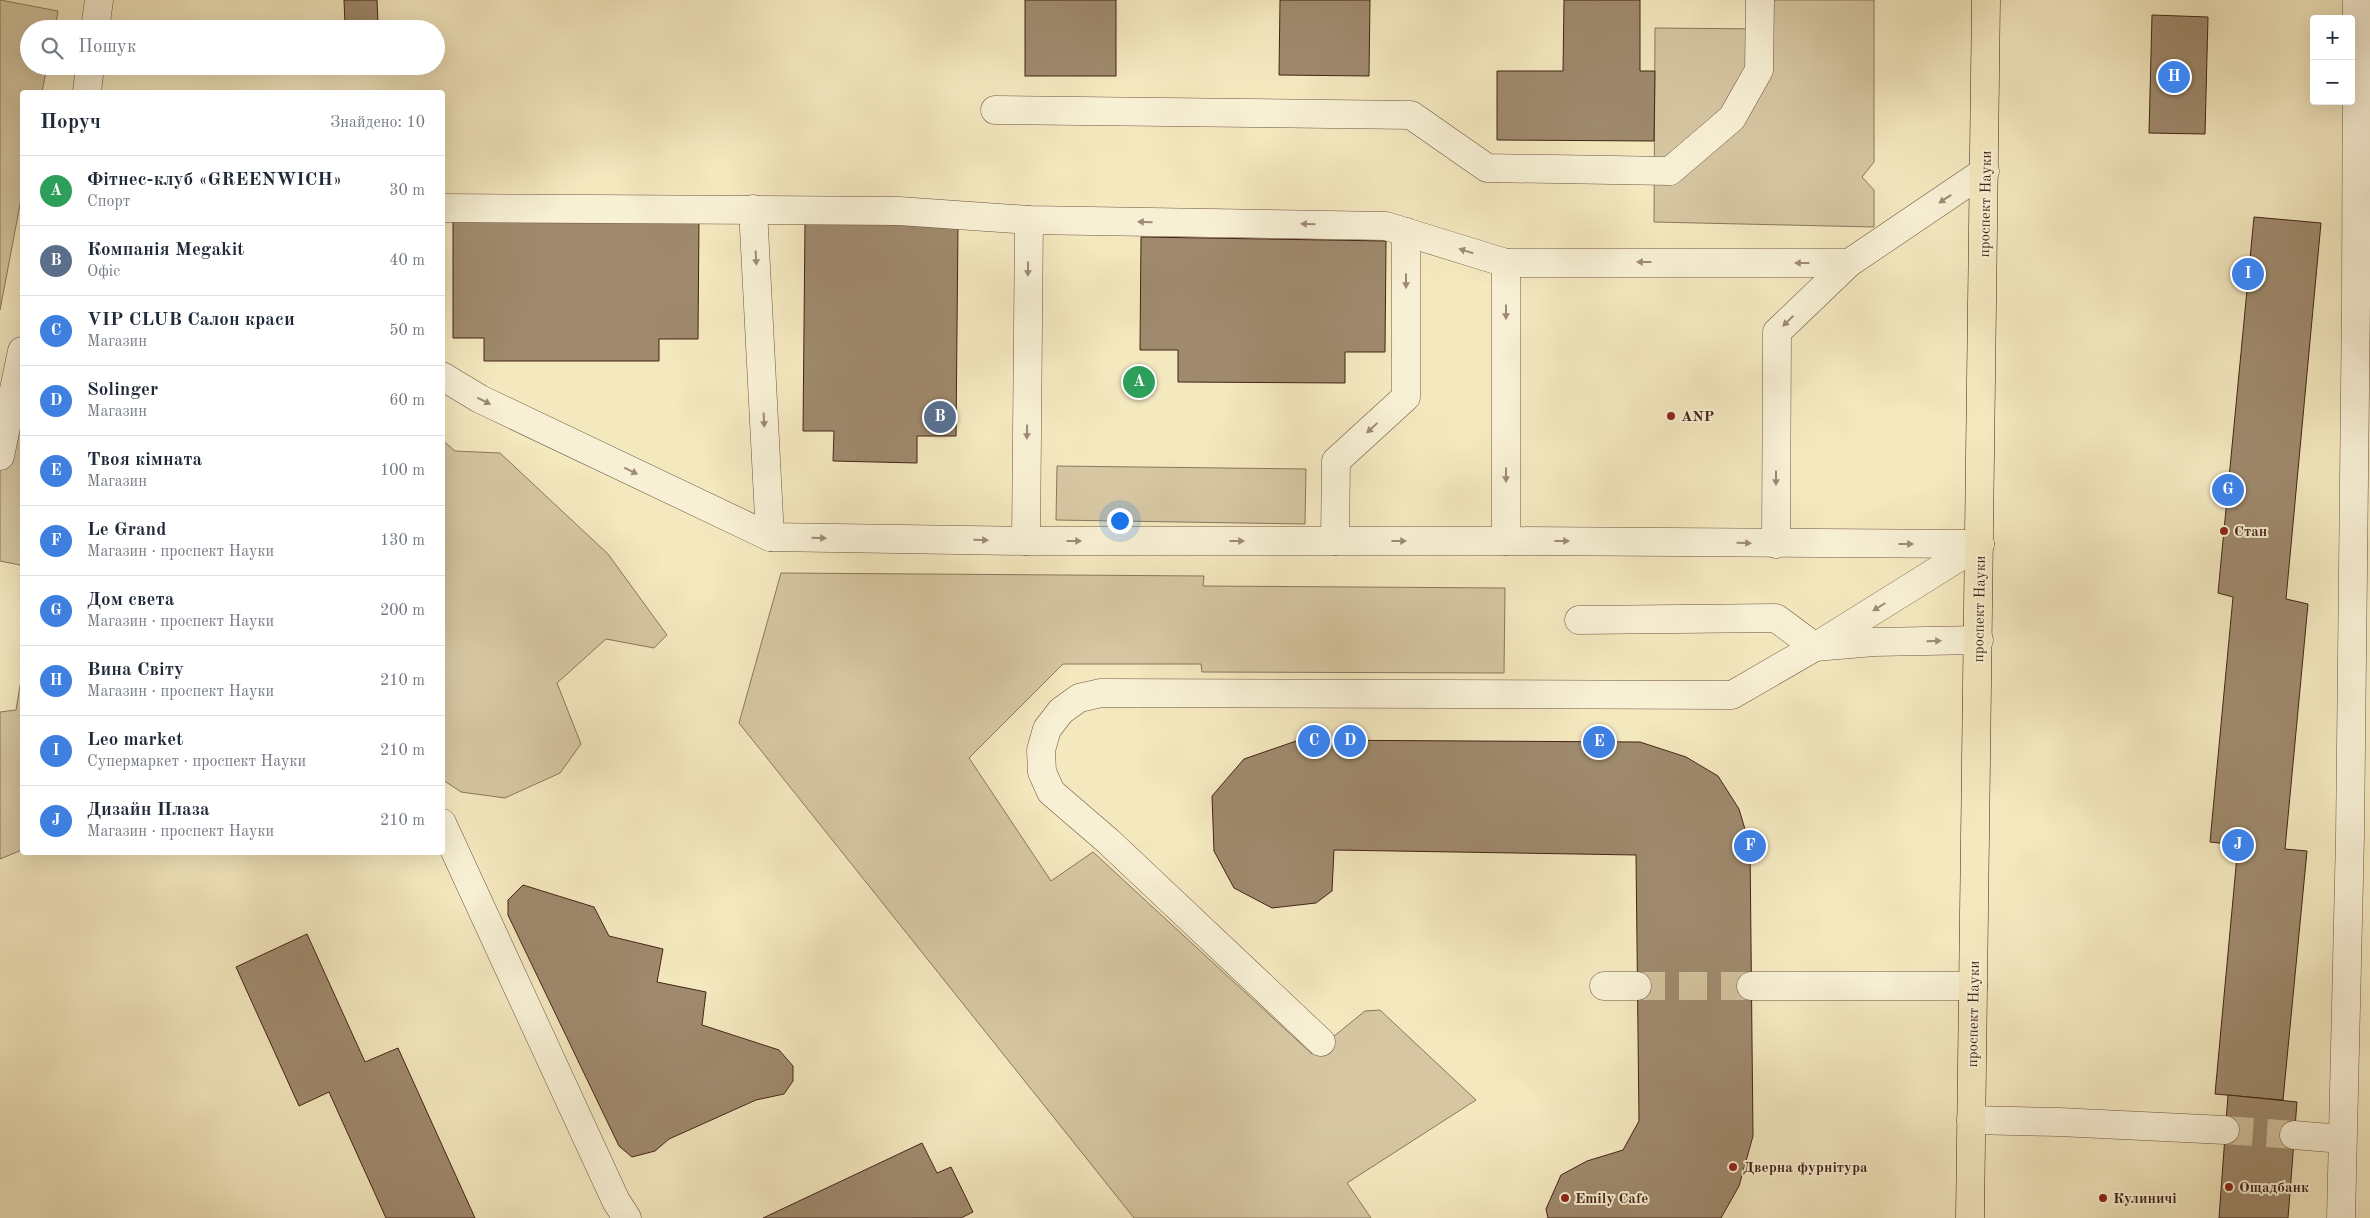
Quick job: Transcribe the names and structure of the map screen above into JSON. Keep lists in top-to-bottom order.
{
  "streets": {
    "main road": ["проспект Науки"]
  },
  "places": [
    "ANP",
    "Стан",
    "Дверна фурнітура",
    "Ощадбанк",
    "Emily Cafe",
    "Кулиничі"
  ],
  "page": {
    "map_buttons": ["+", "−"],
    "search": "Пошук",
    "pins": [
      "H",
      "I",
      "A",
      "B",
      "G",
      "C",
      "D",
      "E",
      "J",
      "F"
    ],
    "heading": ["Поруч", "Знайдено: 10"],
    "list": [
      {
        "mark": "A",
        "name": "Фітнес-клуб «GREENWICH»",
        "note": "Спорт",
        "value": "30 m"
      },
      {
        "mark": "B",
        "name": "Компанія Megakit",
        "note": "Офіс",
        "value": "40 m"
      },
      {
        "mark": "C",
        "name": "VIP CLUB Салон краси",
        "note": "Магазин",
        "value": "50 m"
      },
      {
        "mark": "D",
        "name": "Solinger",
        "note": "Магазин",
        "value": "60 m"
      },
      {
        "mark": "E",
        "name": "Твоя кімната",
        "note": "Магазин",
        "value": "100 m"
      },
      {
        "mark": "F",
        "name": "Le Grand",
        "note": "Магазин · проспект Науки",
        "value": "130 m"
      },
      {
        "mark": "G",
        "name": "Дом света",
        "note": "Магазин · проспект Науки",
        "value": "200 m"
      },
      {
        "mark": "H",
        "name": "Вина Світу",
        "note": "Магазин · проспект Науки",
        "value": "210 m"
      },
      {
        "mark": "I",
        "name": "Leo market",
        "note": "Супермаркет · проспект Науки",
        "value": "210 m"
      },
      {
        "mark": "J",
        "name": "Дизайн Плаза",
        "note": "Магазин · проспект Науки",
        "value": "210 m"
      }
    ]
  }
}
